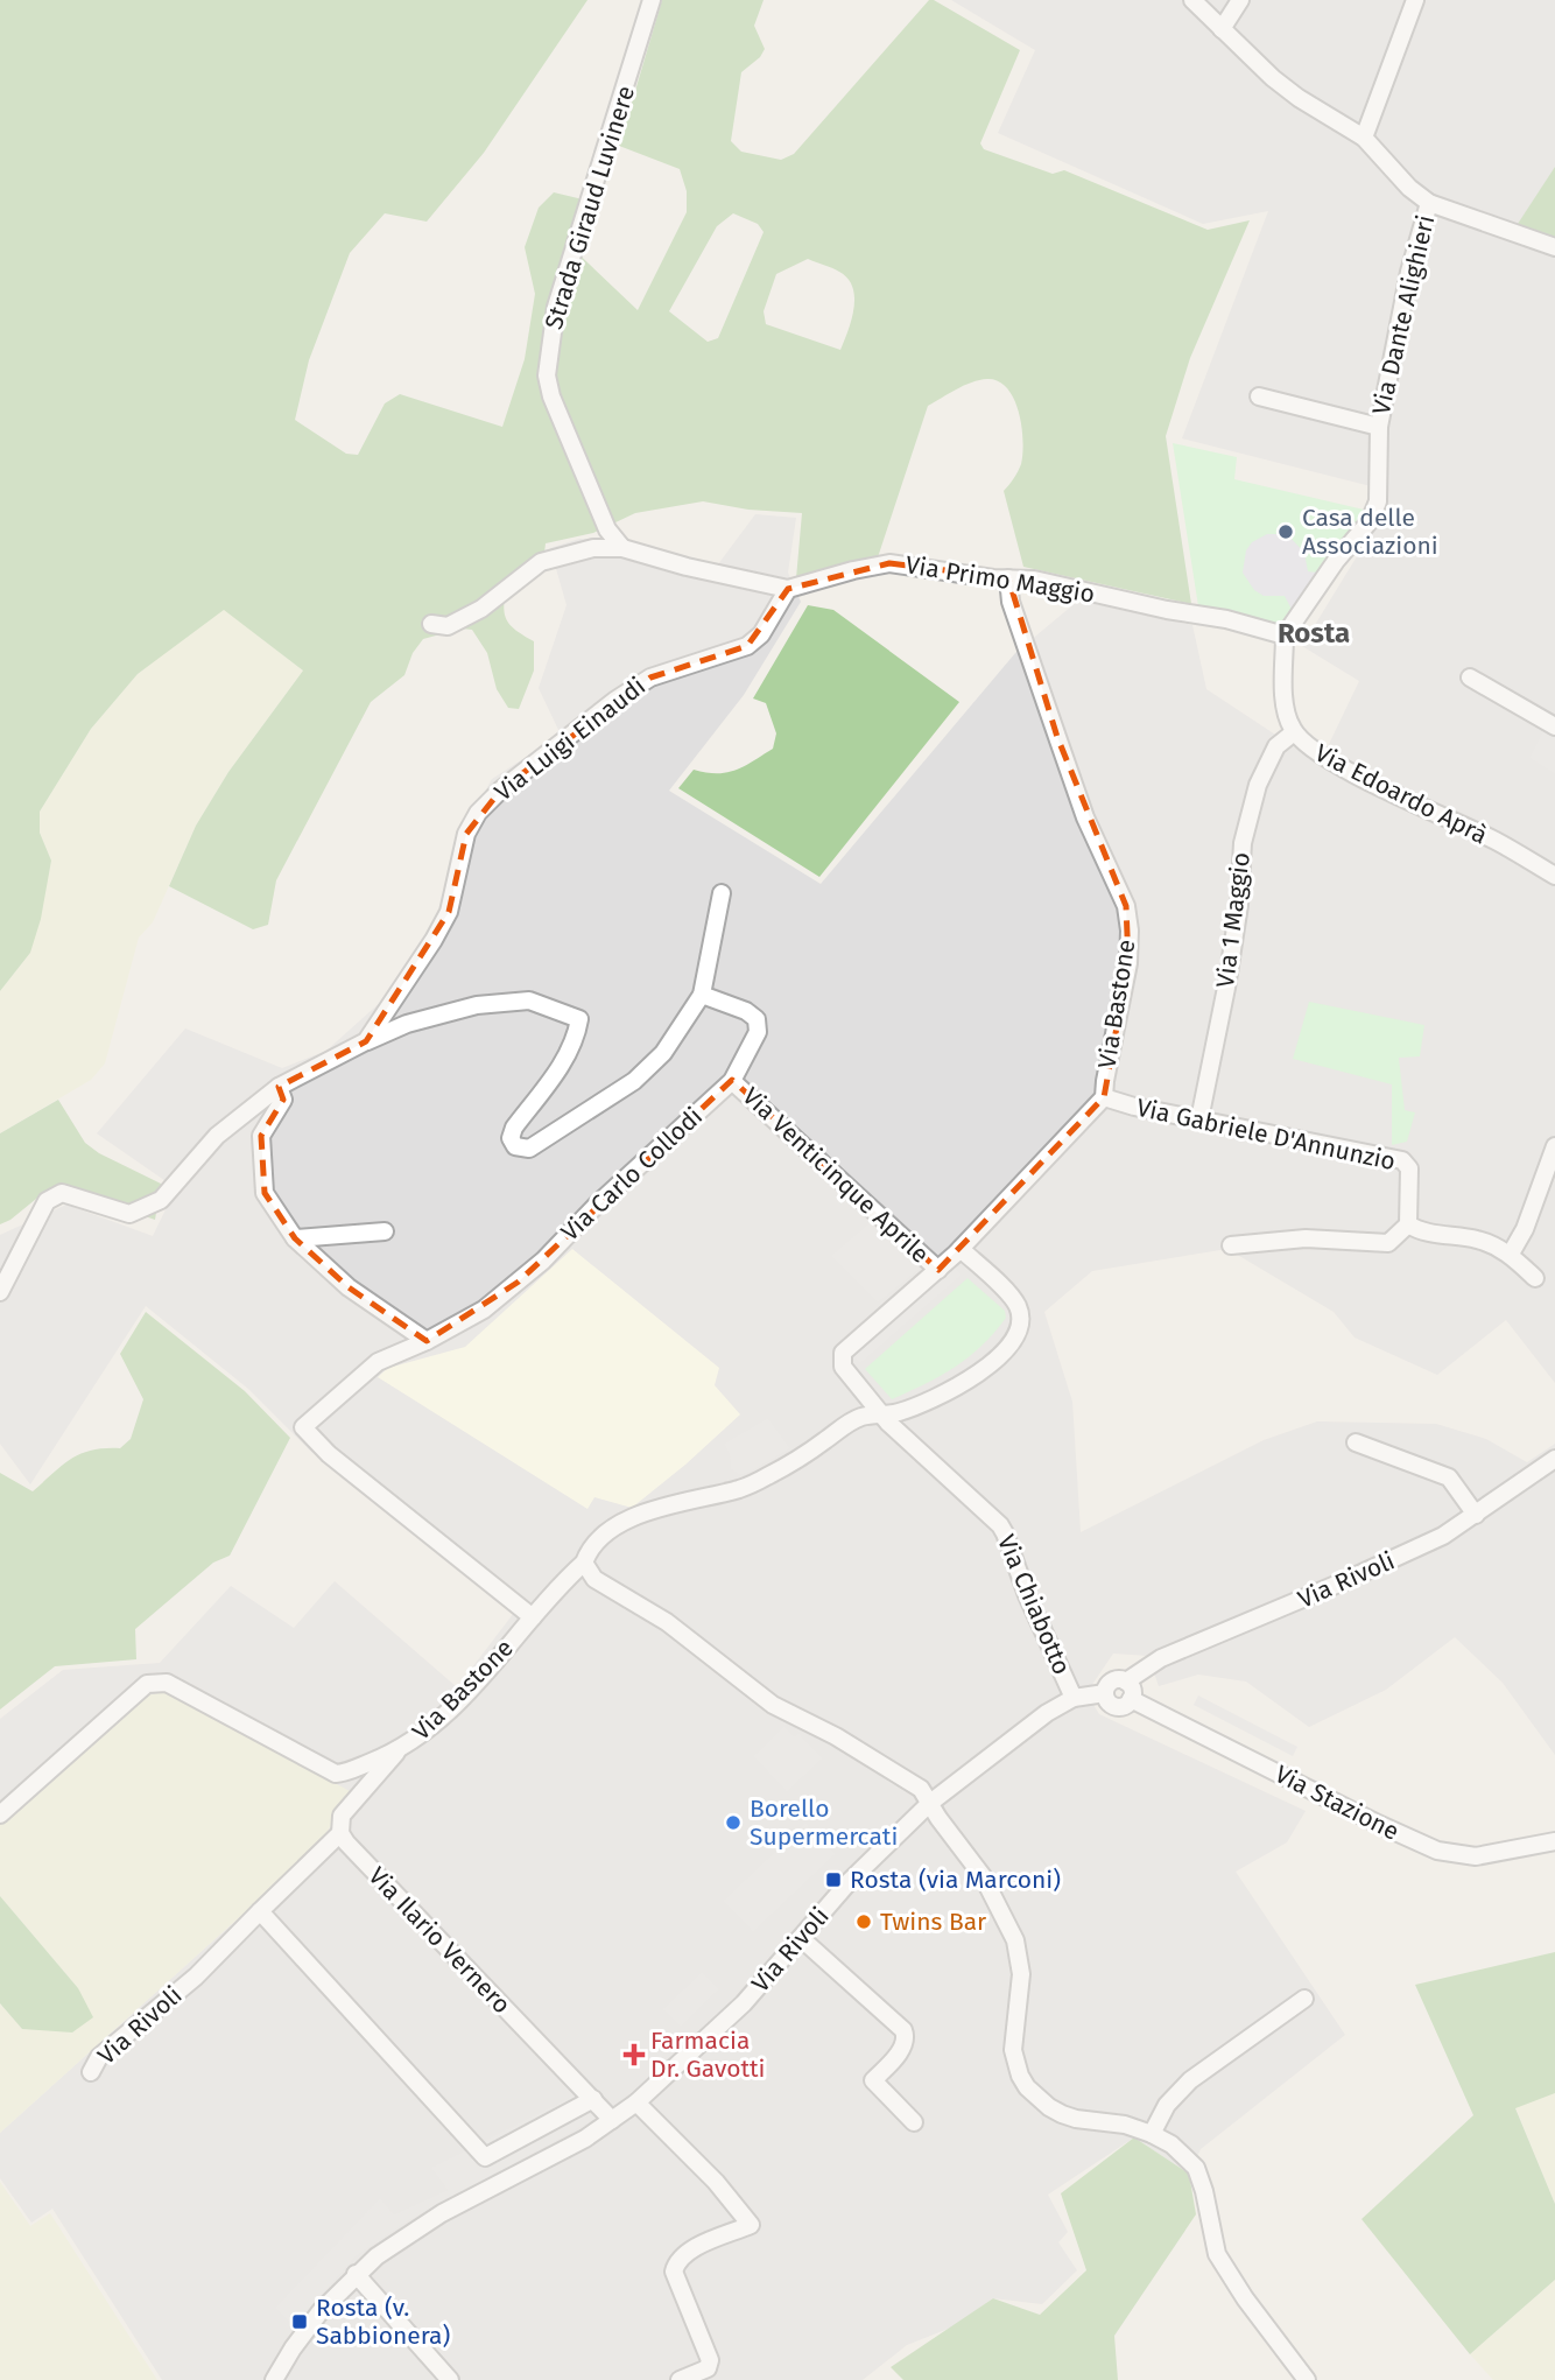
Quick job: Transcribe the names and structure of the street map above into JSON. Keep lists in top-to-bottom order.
{
  "streets": {
    "street": [
      "Strada Giraud Luvinere",
      "Via Dante Alighieri",
      "Via Primo Maggio",
      "Via Luigi Einaudi",
      "Via Edoardo Aprà",
      "Via 1 Maggio",
      "Via Bastone",
      "Via Gabriele D'Annunzio",
      "Via Carlo Collodi",
      "Via Venticinque Aprile",
      "Via Rivoli",
      "Via Chiabotto",
      "Via Stazione",
      "Via Ilario Vernero"
    ]
  },
  "crossings": [
    ["Strada Giraud Luvinere", "Via Primo Maggio"],
    ["Via Dante Alighieri", "Via Primo Maggio"],
    ["Via Dante Alighieri", "Via Edoardo Aprà"],
    ["Via Primo Maggio", "Via Luigi Einaudi"],
    ["Via Primo Maggio", "Via Edoardo Aprà"],
    ["Via Primo Maggio", "Via Bastone"],
    ["Via Edoardo Aprà", "Via 1 Maggio"],
    ["Via 1 Maggio", "Via Gabriele D'Annunzio"],
    ["Via Bastone", "Via Gabriele D'Annunzio"],
    ["Via Bastone", "Via Carlo Collodi"],
    ["Via Bastone", "Via Venticinque Aprile"],
    ["Via Bastone", "Via Chiabotto"],
    ["Via Carlo Collodi", "Via Venticinque Aprile"],
    ["Via Rivoli", "Via Chiabotto"],
    ["Via Rivoli", "Via Stazione"],
    ["Via Rivoli", "Via Ilario Vernero"]
  ],
  "districts": ["Rosta"],
  "places": {
    "other": ["Casa delle Associazioni", "Borello Supermercati", "Twins Bar"],
    "transit": ["Rosta (via Marconi)", "Rosta (v. Sabbionera)"],
    "health": ["Farmacia Dr. Gavotti"]
  }
}
